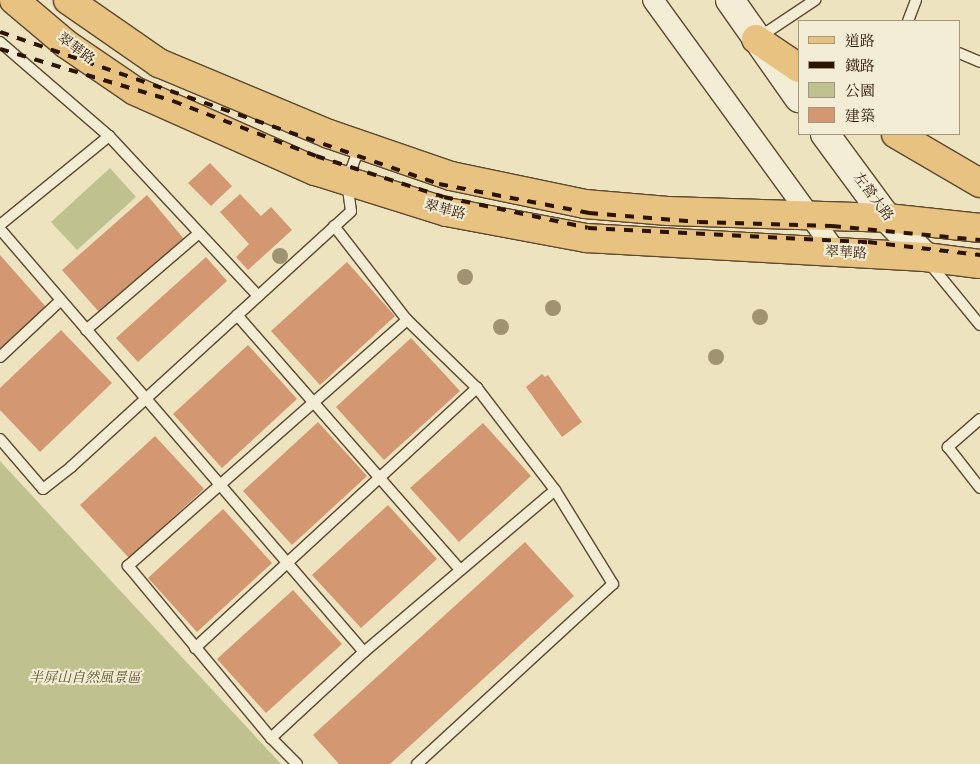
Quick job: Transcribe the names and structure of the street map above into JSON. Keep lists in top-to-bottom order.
{
  "streets": {
    "main road": ["翠華路"],
    "street": ["左營大路"]
  },
  "crossings": [
    ["翠華路", "左營大路"]
  ],
  "parks": ["半屏山自然風景區"],
  "legend": [
    "道路",
    "鐵路",
    "公園",
    "建築"
  ]
}
